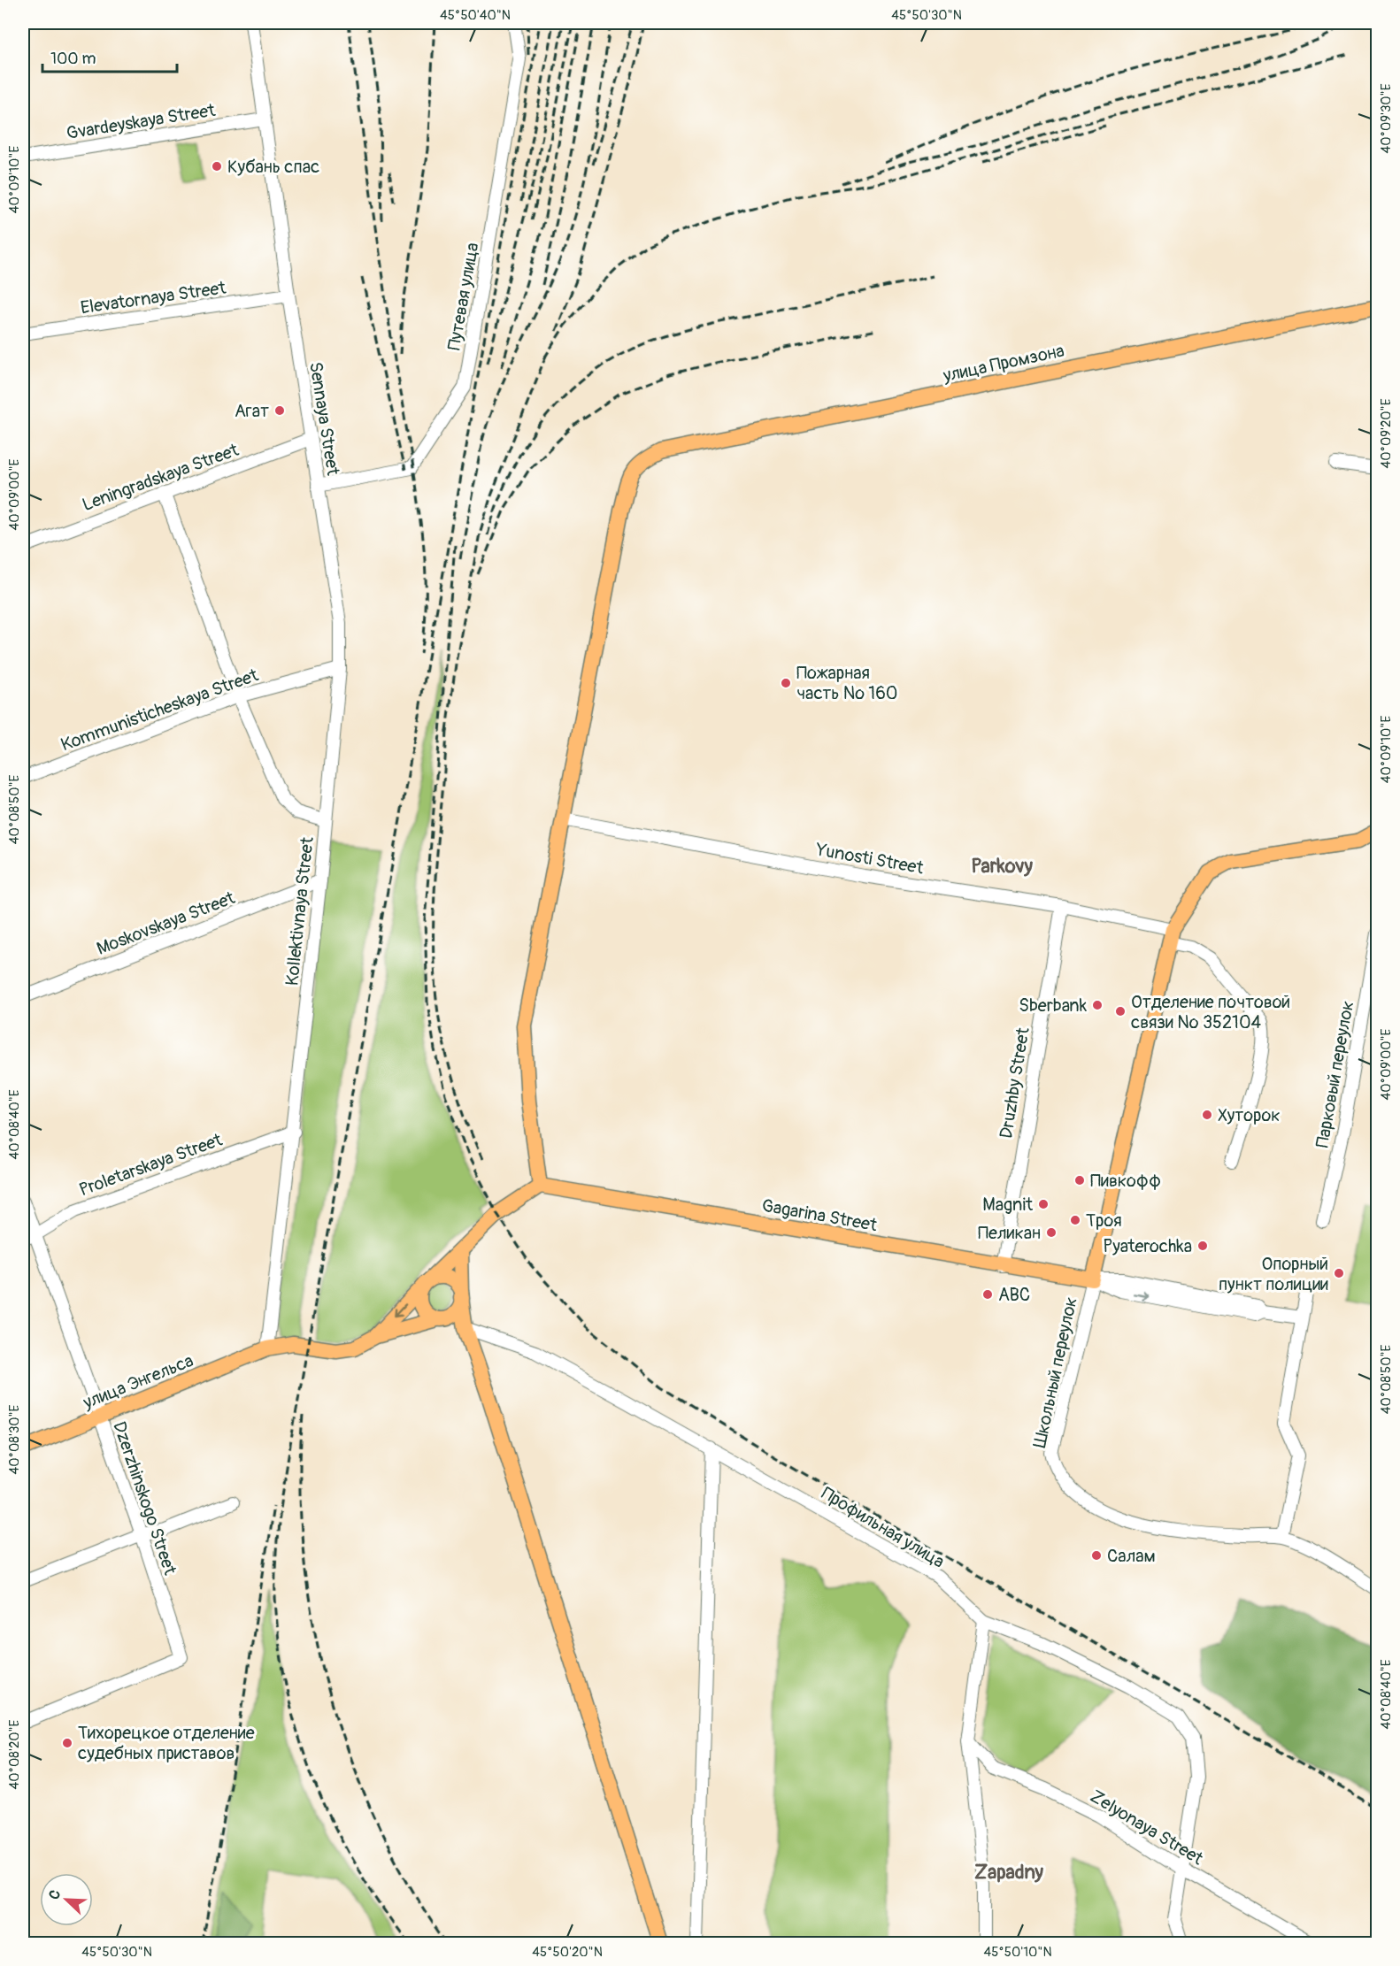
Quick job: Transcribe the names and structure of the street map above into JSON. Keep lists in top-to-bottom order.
{
  "streets": {
    "main road": ["улица Промзона", "Gagarina Street", "улица Энгельса"],
    "street": [
      "Gvardeyskaya Street",
      "Путевая улица",
      "Elevatornaya Street",
      "Sennaya Street",
      "Leningradskaya Street",
      "Kommunisticheskaya Street",
      "Yunosti Street",
      "Kollektivnaya Street",
      "Moskovskaya Street",
      "Парковый переулок",
      "Druzhby Street",
      "Proletarskaya Street",
      "Школьный переулок",
      "Dzerzhinskogo Street",
      "Профильная улица",
      "Zelyonaya Street"
    ]
  },
  "crossings": [
    ["Gvardeyskaya Street", "Sennaya Street"],
    ["Путевая улица", "Sennaya Street"],
    ["Elevatornaya Street", "Sennaya Street"],
    ["улица Промзона", "Yunosti Street"],
    ["Sennaya Street", "Leningradskaya Street"],
    ["Sennaya Street", "Kommunisticheskaya Street"],
    ["Sennaya Street", "Kollektivnaya Street"],
    ["Leningradskaya Street", "Kollektivnaya Street"],
    ["Kommunisticheskaya Street", "Kollektivnaya Street"],
    ["Yunosti Street", "Druzhby Street"],
    ["Kollektivnaya Street", "Moskovskaya Street"],
    ["Kollektivnaya Street", "Proletarskaya Street"],
    ["Kollektivnaya Street", "улица Энгельса"],
    ["Druzhby Street", "Gagarina Street"],
    ["Proletarskaya Street", "Dzerzhinskogo Street"],
    ["Gagarina Street", "Школьный переулок"],
    ["улица Энгельса", "Dzerzhinskogo Street"],
    ["Профильная улица", "Zelyonaya Street"]
  ],
  "districts": ["Parkovy", "Zapadny"],
  "places": [
    "Кубань спас",
    "Агат",
    "Пожарная часть № 160",
    "Sberbank",
    "Отделение почтовой связи № 352104",
    "Хуторок",
    "Пивкофф",
    "Magnit",
    "Троя",
    "Пеликан",
    "Pyaterochka",
    "Опорный пункт полиции",
    "ABC",
    "Салам",
    "Тихорецкое отделение судебных приставов"
  ],
  "scale_bar": "100 m",
  "north": "top left",
  "coordinates": [
    "45°50'40\"N",
    "45°50'30\"N",
    "40°09'30\"E",
    "40°09'10\"E",
    "40°09'20\"E",
    "40°09'00\"E",
    "40°08'50\"E",
    "40°08'40\"E",
    "40°08'30\"E",
    "40°08'20\"E",
    "45°50'20\"N",
    "45°50'10\"N"
  ]
}
